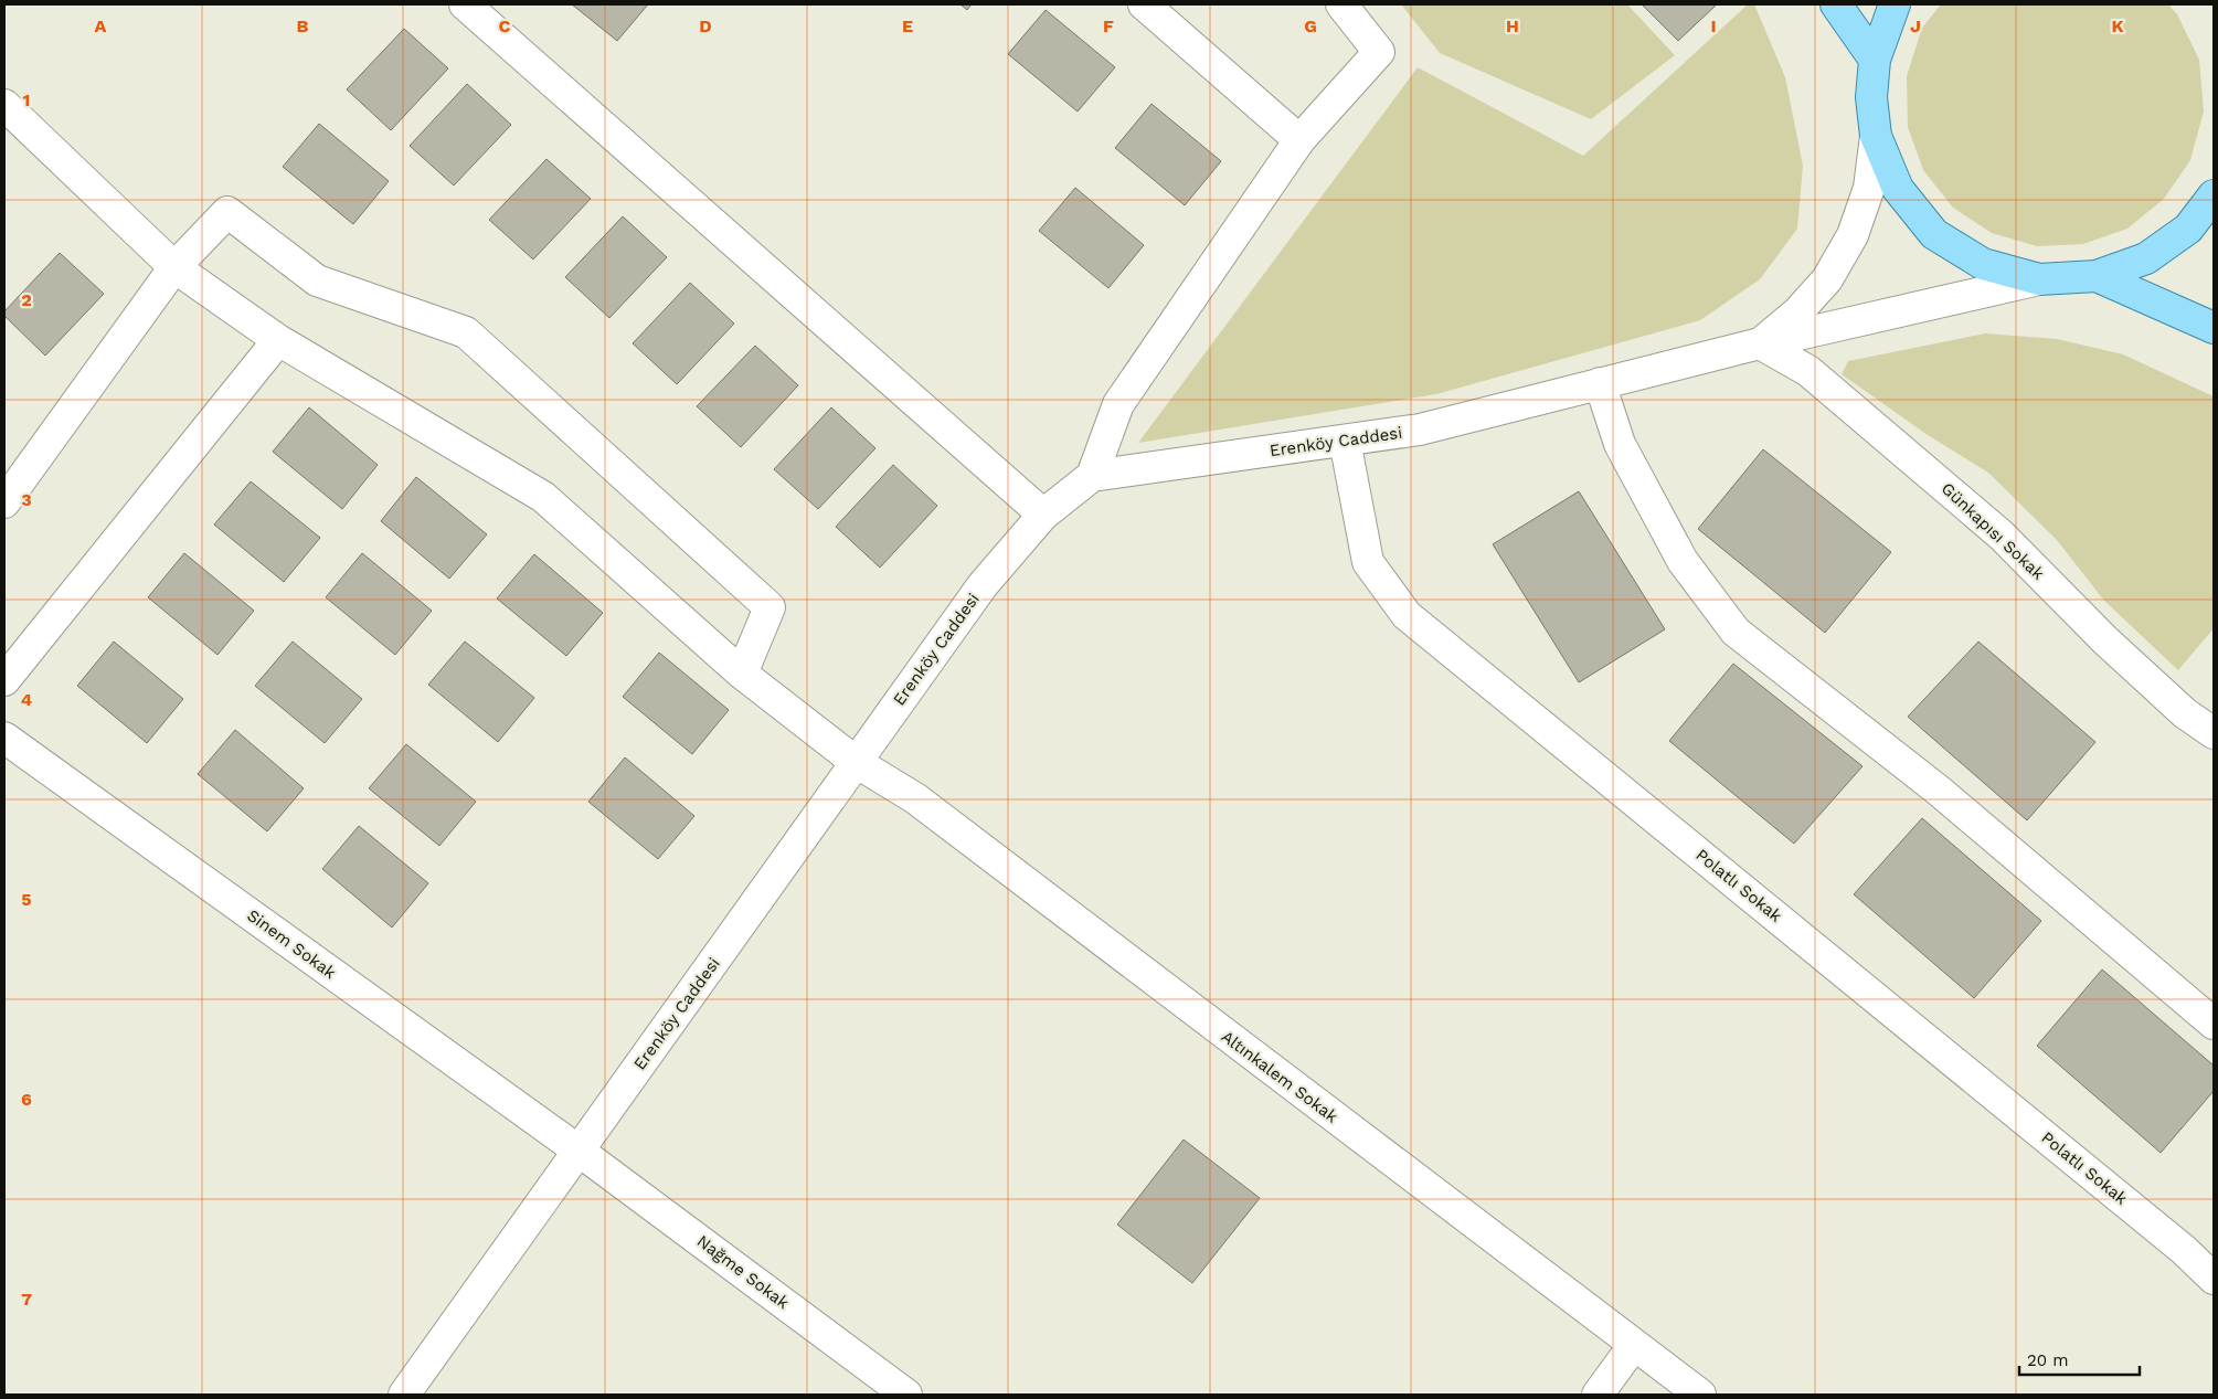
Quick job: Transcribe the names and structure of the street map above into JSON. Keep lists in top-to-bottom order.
{
  "streets": {
    "street": [
      "Erenköy Caddesi",
      "Günkapısı Sokak",
      "Polatlı Sokak",
      "Sinem Sokak",
      "Altınkalem Sokak",
      "Nağme Sokak"
    ]
  },
  "crossings": [
    ["Erenköy Caddesi", "Günkapısı Sokak"],
    ["Erenköy Caddesi", "Polatlı Sokak"],
    ["Erenköy Caddesi", "Sinem Sokak"],
    ["Erenköy Caddesi", "Altınkalem Sokak"],
    ["Erenköy Caddesi", "Nağme Sokak"],
    ["Sinem Sokak", "Nağme Sokak"]
  ],
  "scale_bar": "20 m",
  "grid": {
    "columns": [
      "A",
      "B",
      "C",
      "D",
      "E",
      "F",
      "G",
      "H",
      "I",
      "J",
      "K"
    ],
    "rows": [
      "1",
      "2",
      "3",
      "4",
      "5",
      "6",
      "7"
    ]
  }
}
